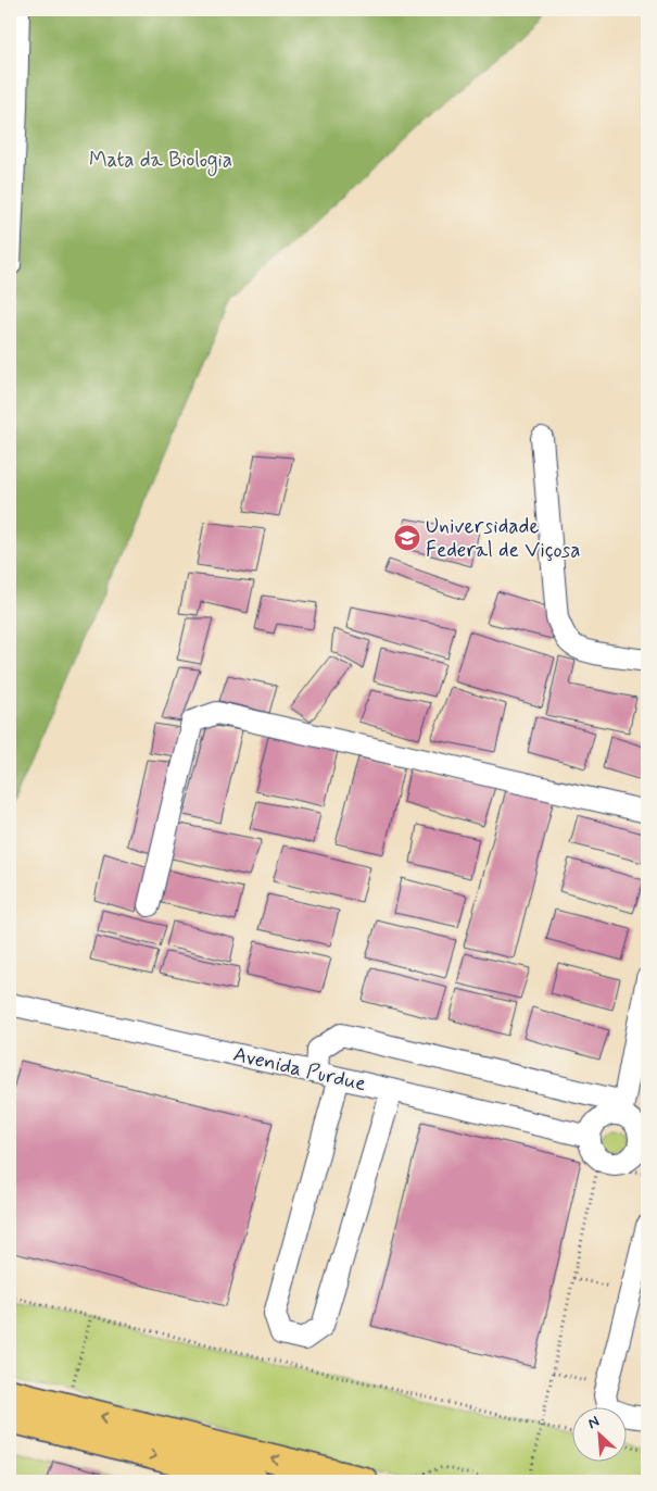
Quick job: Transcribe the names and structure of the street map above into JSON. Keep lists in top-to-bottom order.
{
  "streets": {
    "street": ["Avenida Purdue"]
  },
  "parks": ["Mata da Biologia"],
  "places": {
    "school or university": ["Universidade Federal de Viçosa"]
  },
  "north": "top left"
}
